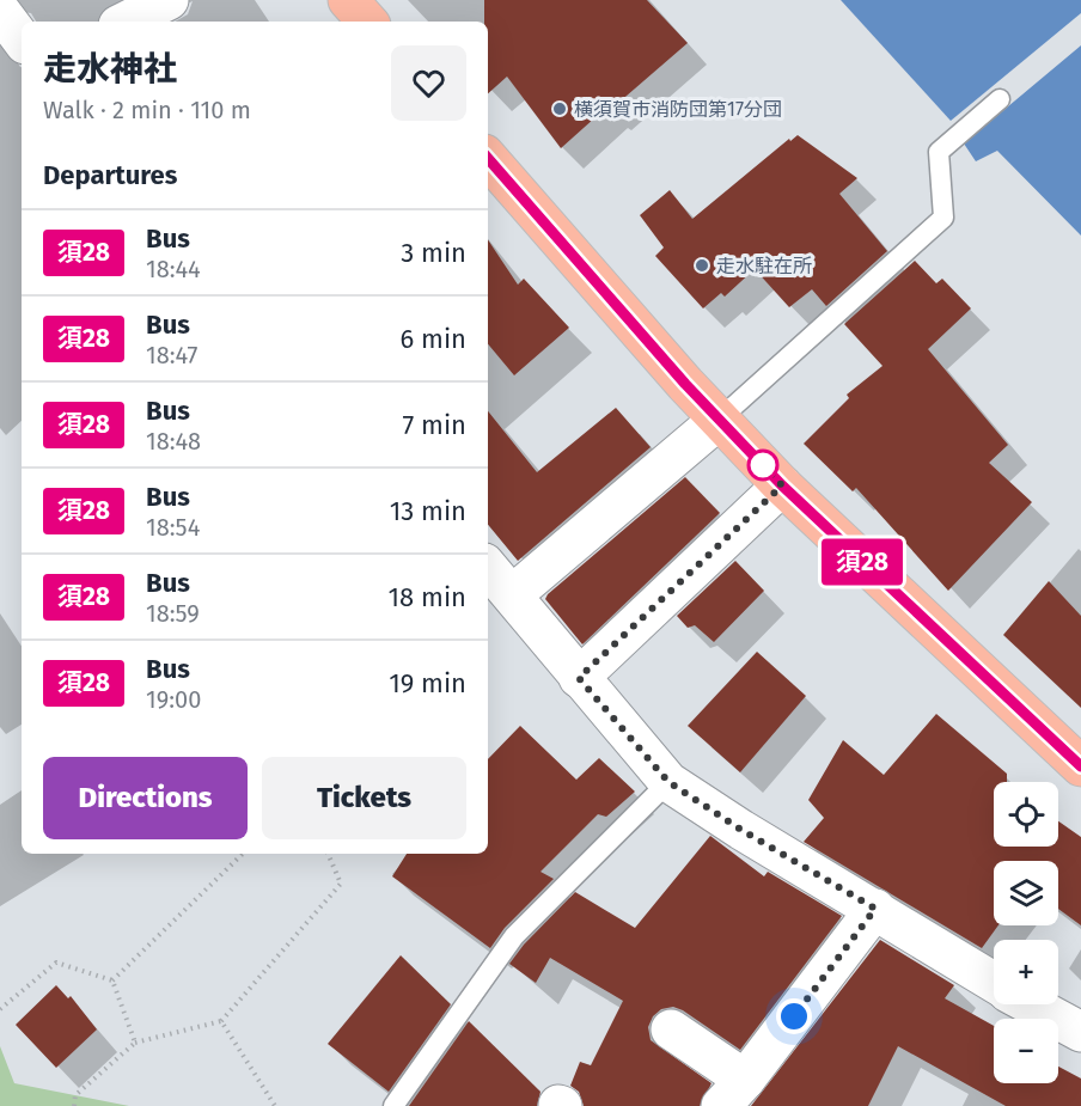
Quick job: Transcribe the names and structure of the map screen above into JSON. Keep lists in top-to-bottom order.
{
  "places": ["横須賀市消防団第17分団", "走水駐在所"],
  "lines": ["bus line 須28"],
  "page": {
    "on_map": "須28",
    "heading": [
      ["走水神社", "Walk · 2 min · 110 m"],
      "Departures"
    ],
    "list": [
      {
        "mark": "須28",
        "name": "Bus",
        "note": "18:44",
        "value": "3 min"
      },
      {
        "mark": "須28",
        "name": "Bus",
        "note": "18:47",
        "value": "6 min"
      },
      {
        "mark": "須28",
        "name": "Bus",
        "note": "18:48",
        "value": "7 min"
      },
      {
        "mark": "須28",
        "name": "Bus",
        "note": "18:54",
        "value": "13 min"
      },
      {
        "mark": "須28",
        "name": "Bus",
        "note": "18:59",
        "value": "18 min"
      },
      {
        "mark": "須28",
        "name": "Bus",
        "note": "19:00",
        "value": "19 min"
      }
    ],
    "buttons": ["Directions", "Tickets"],
    "map_buttons": ["+", "−"]
  }
}
